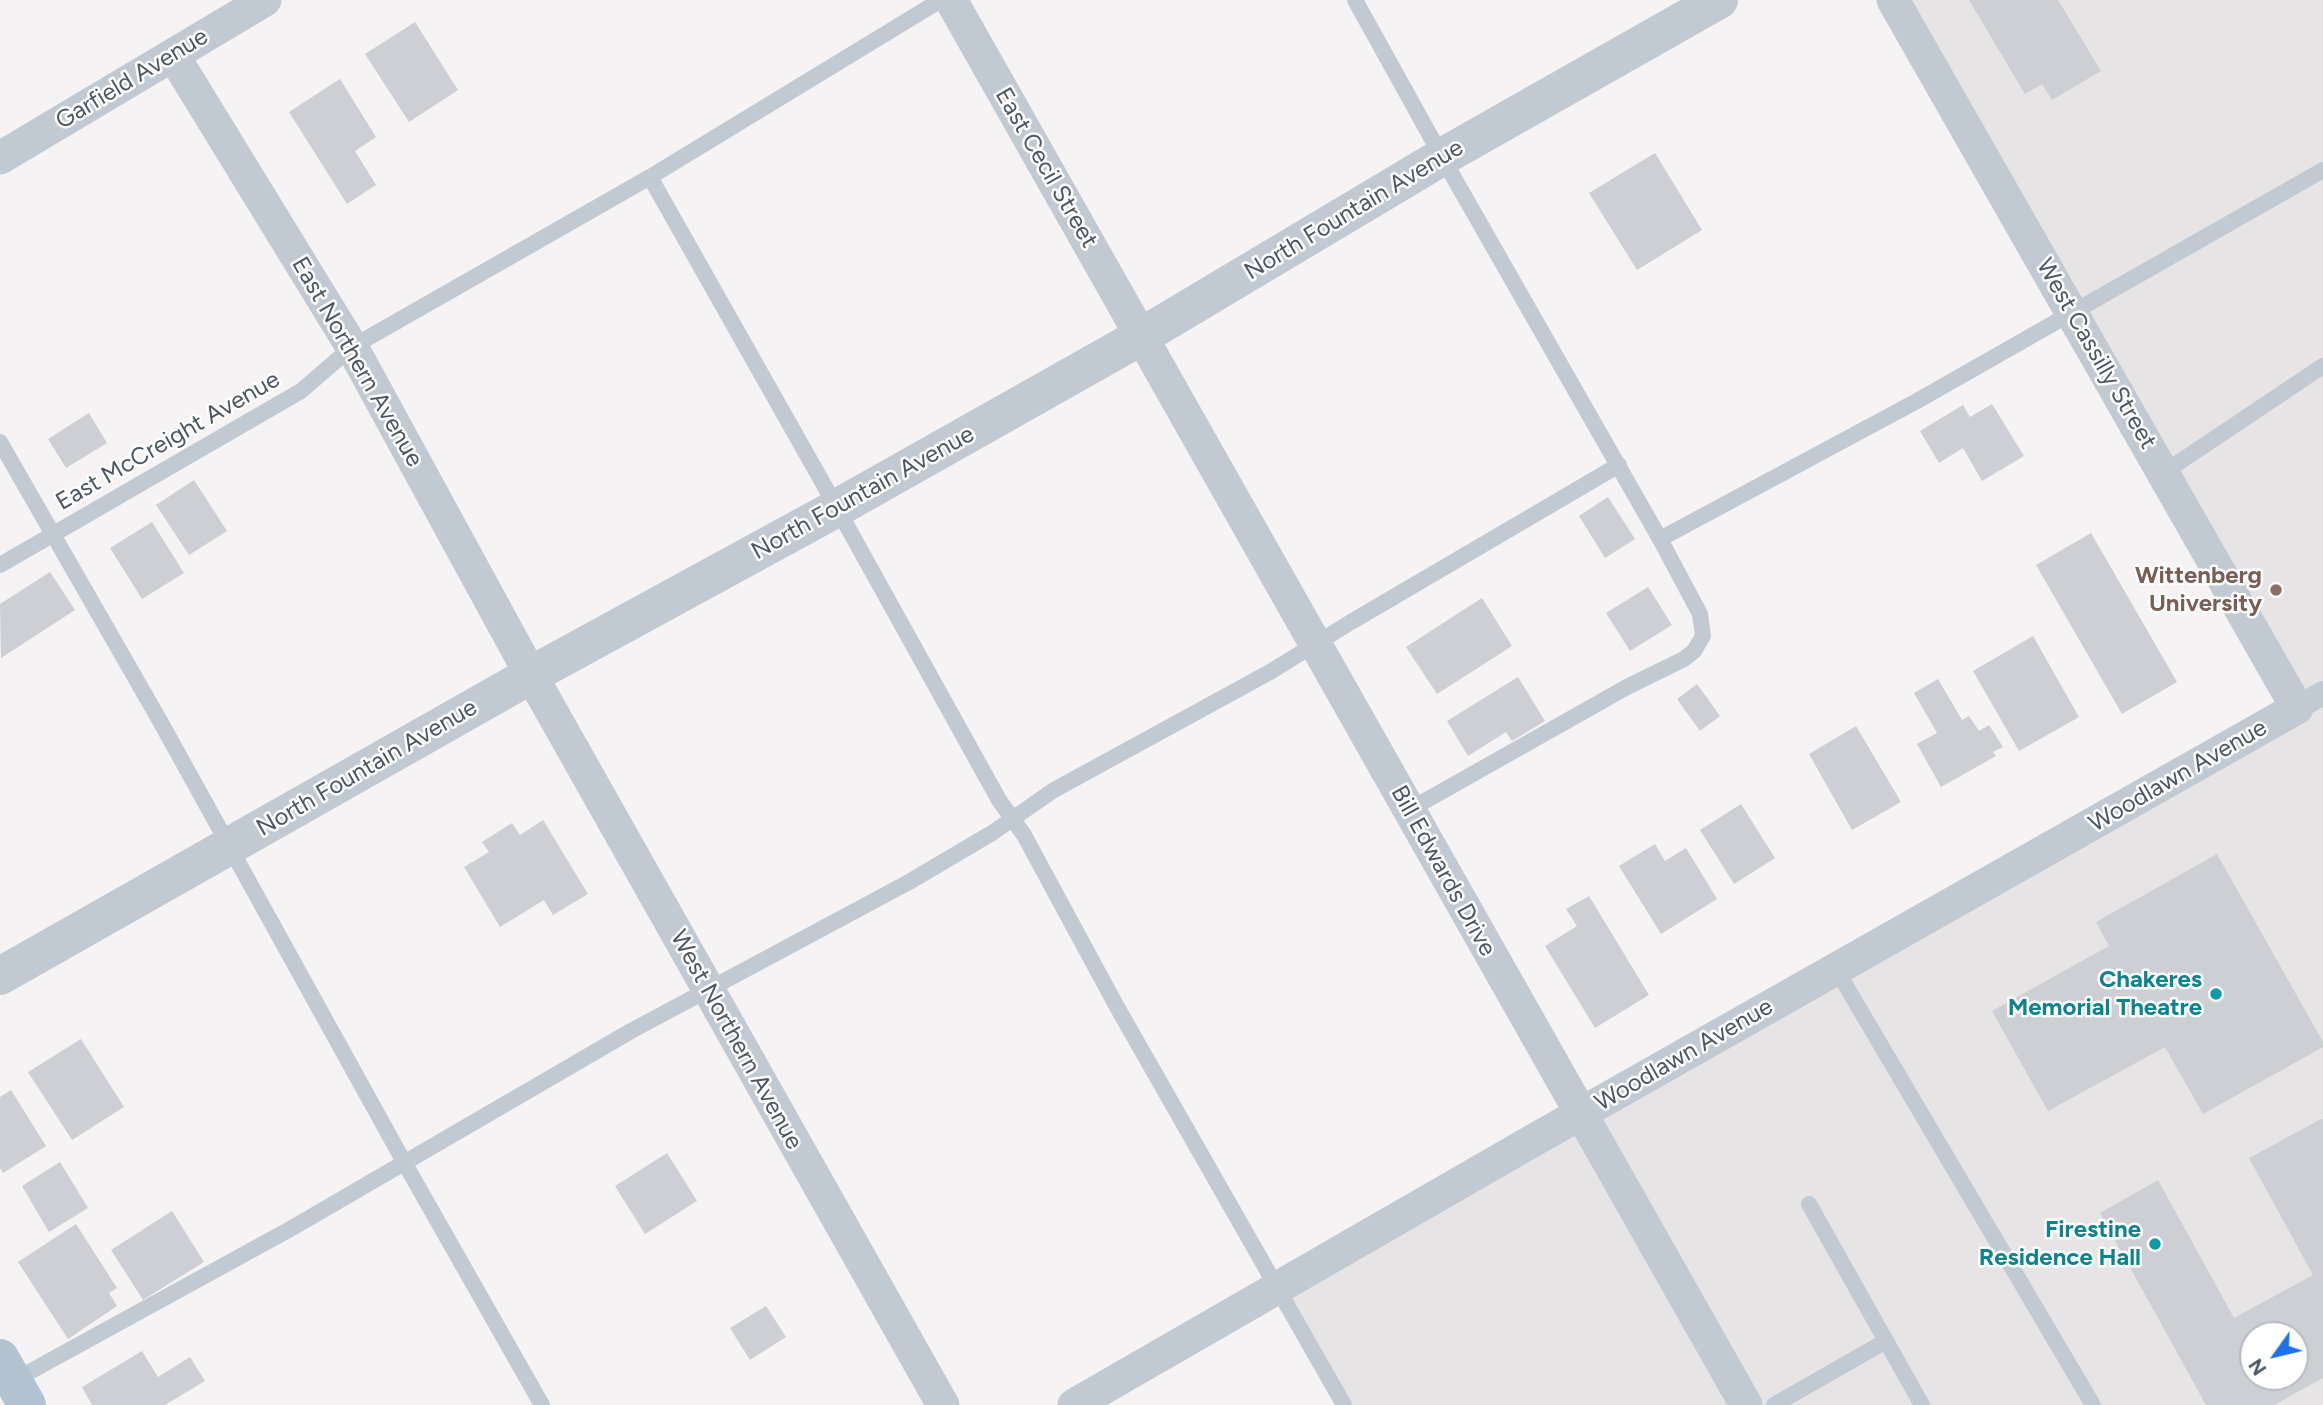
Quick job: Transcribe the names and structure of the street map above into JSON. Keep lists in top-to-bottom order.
{
  "streets": {
    "street": [
      "Garfield Avenue",
      "East Cecil Street",
      "North Fountain Avenue",
      "West Cassilly Street",
      "East Northern Avenue",
      "Woodlawn Avenue",
      "Bill Edwards Drive",
      "West Northern Avenue"
    ],
    "lane": ["East McCreight Avenue"]
  },
  "crossings": [
    ["Garfield Avenue", "East Northern Avenue"],
    ["East Cecil Street", "North Fountain Avenue"],
    ["East Cecil Street", "Bill Edwards Drive"],
    ["North Fountain Avenue", "East Northern Avenue"],
    ["North Fountain Avenue", "Bill Edwards Drive"],
    ["North Fountain Avenue", "West Northern Avenue"],
    ["West Cassilly Street", "Woodlawn Avenue"],
    ["East Northern Avenue", "East McCreight Avenue"],
    ["East Northern Avenue", "West Northern Avenue"],
    ["Woodlawn Avenue", "Bill Edwards Drive"]
  ],
  "places": ["Wittenberg University", "Chakeres Memorial Theatre", "Firestine Residence Hall"],
  "north": "bottom left"
}
